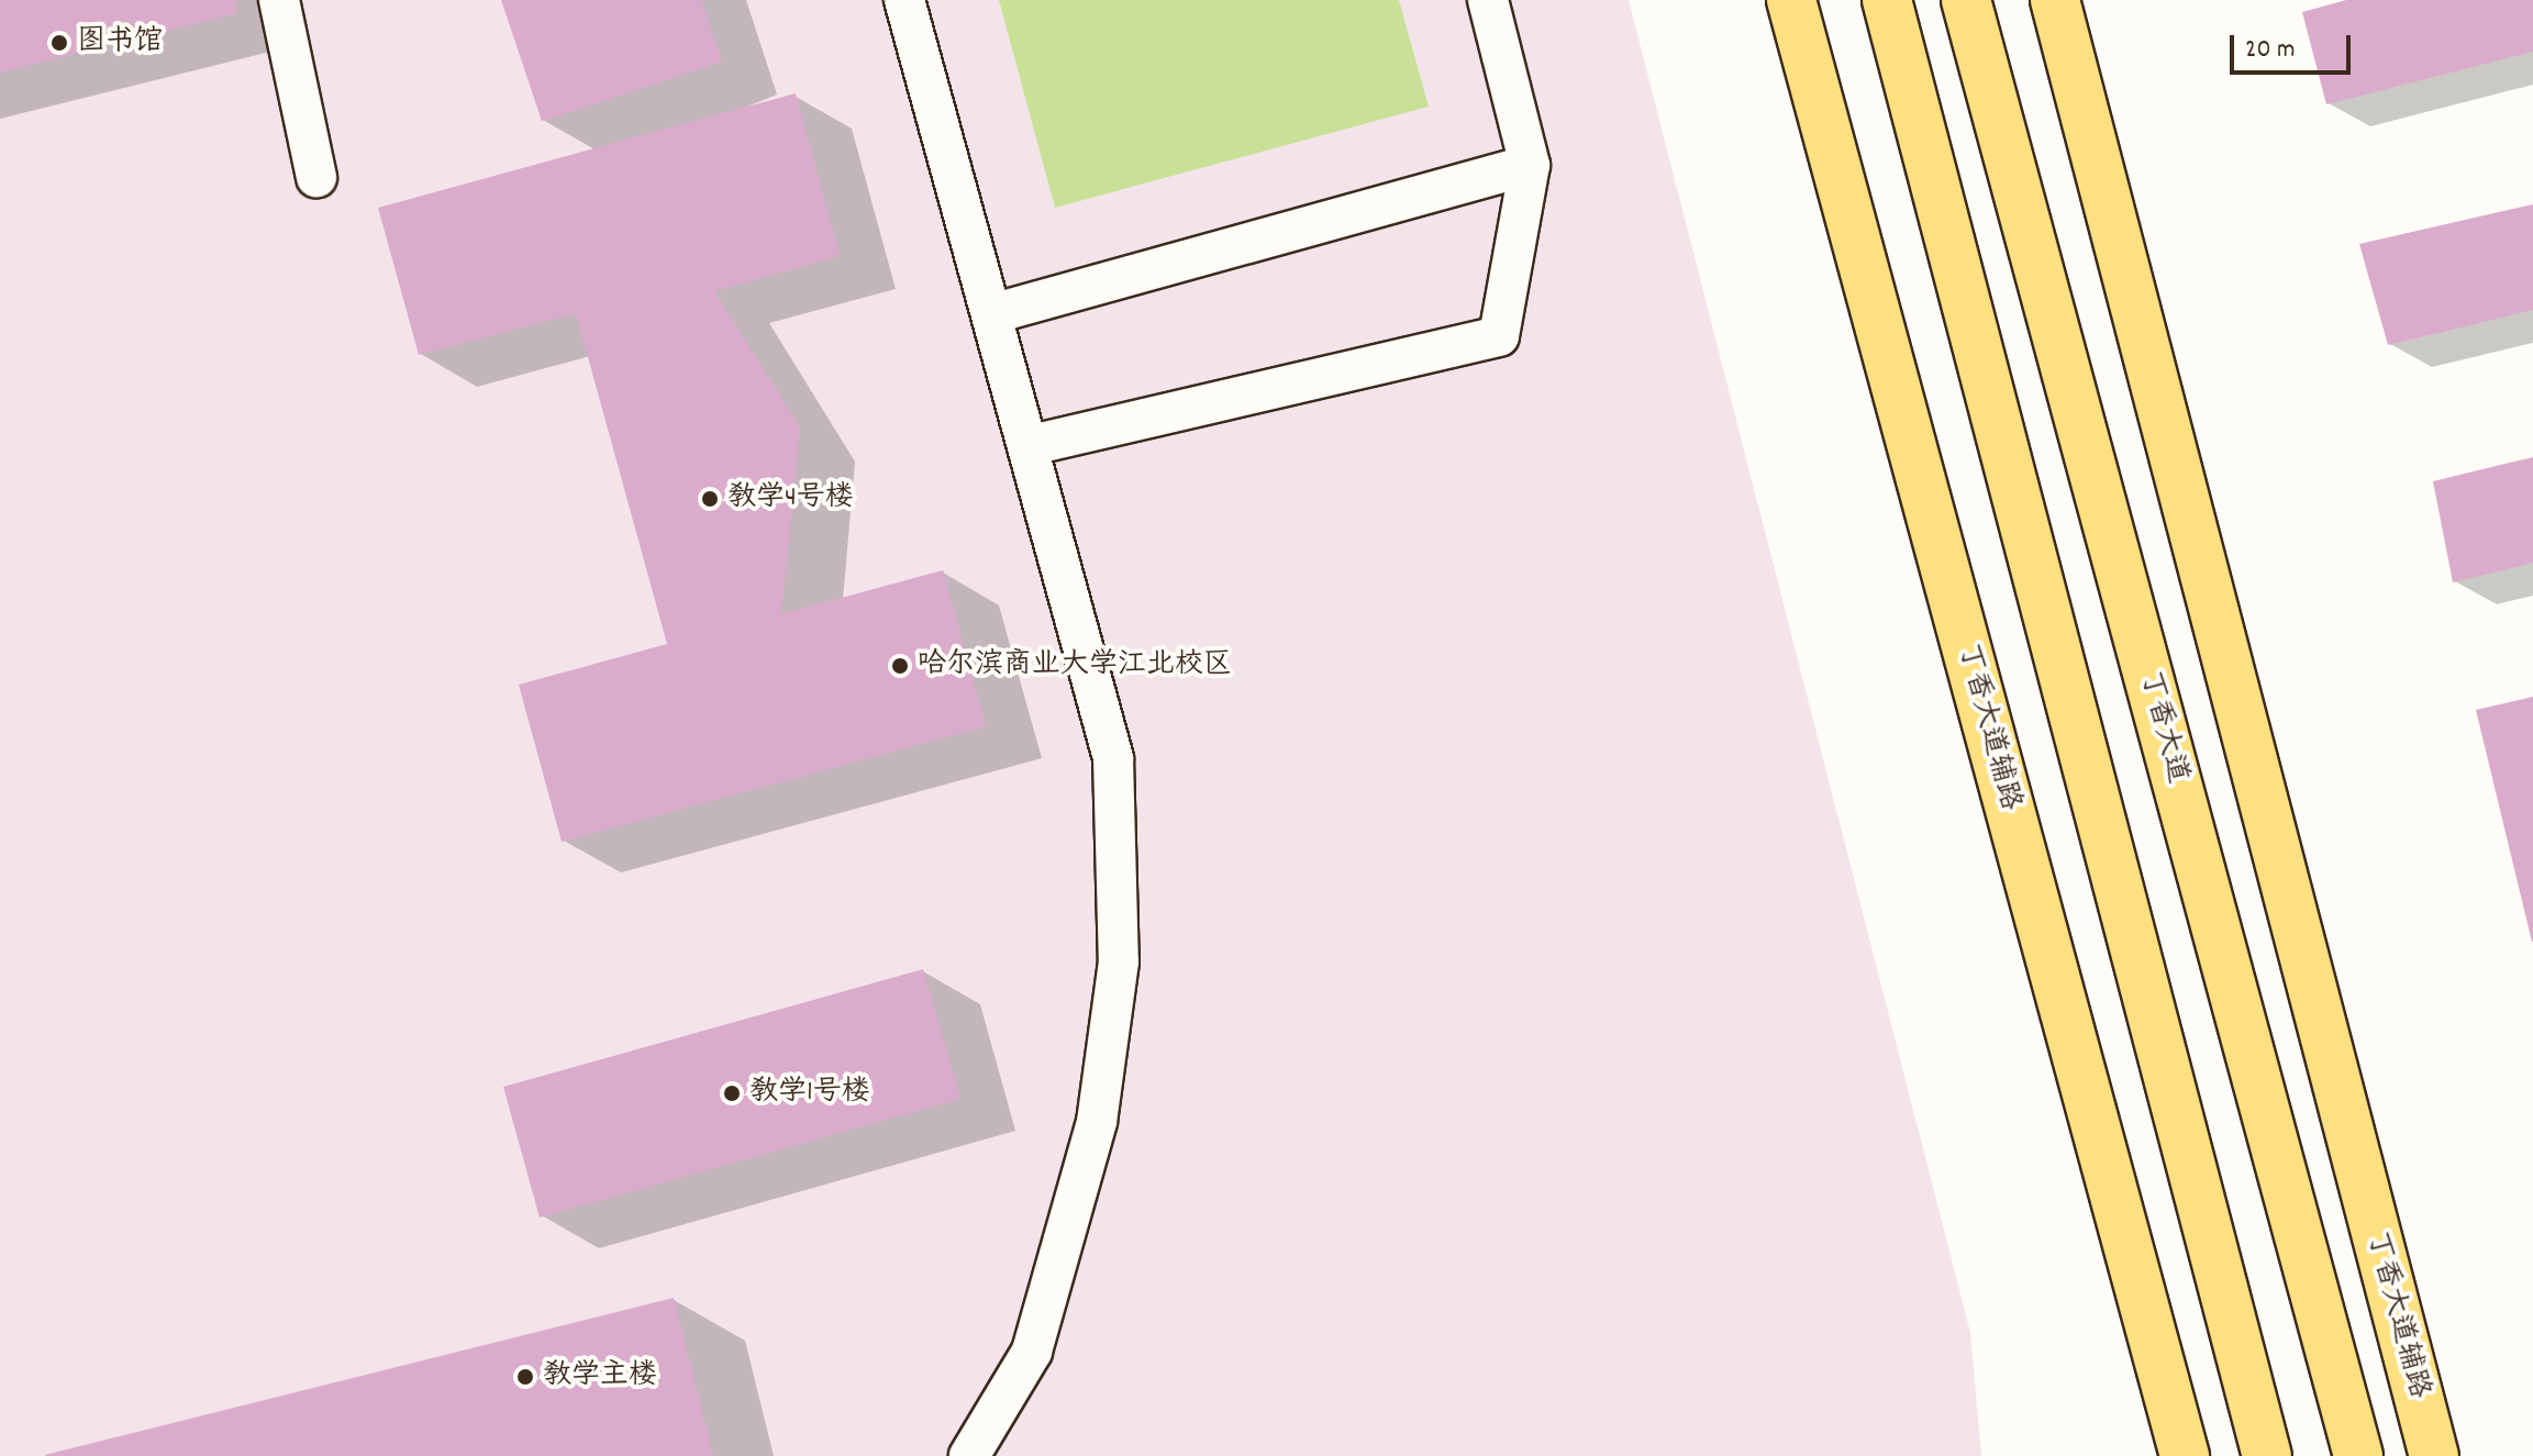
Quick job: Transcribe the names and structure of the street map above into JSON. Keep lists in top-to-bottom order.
{
  "streets": {
    "main road": ["丁香大道辅路", "丁香大道"]
  },
  "places": [
    "图书馆",
    "教学4号楼",
    "哈尔滨商业大学江北校区",
    "教学1号楼",
    "教学主楼"
  ],
  "scale_bar": "20 m"
}
